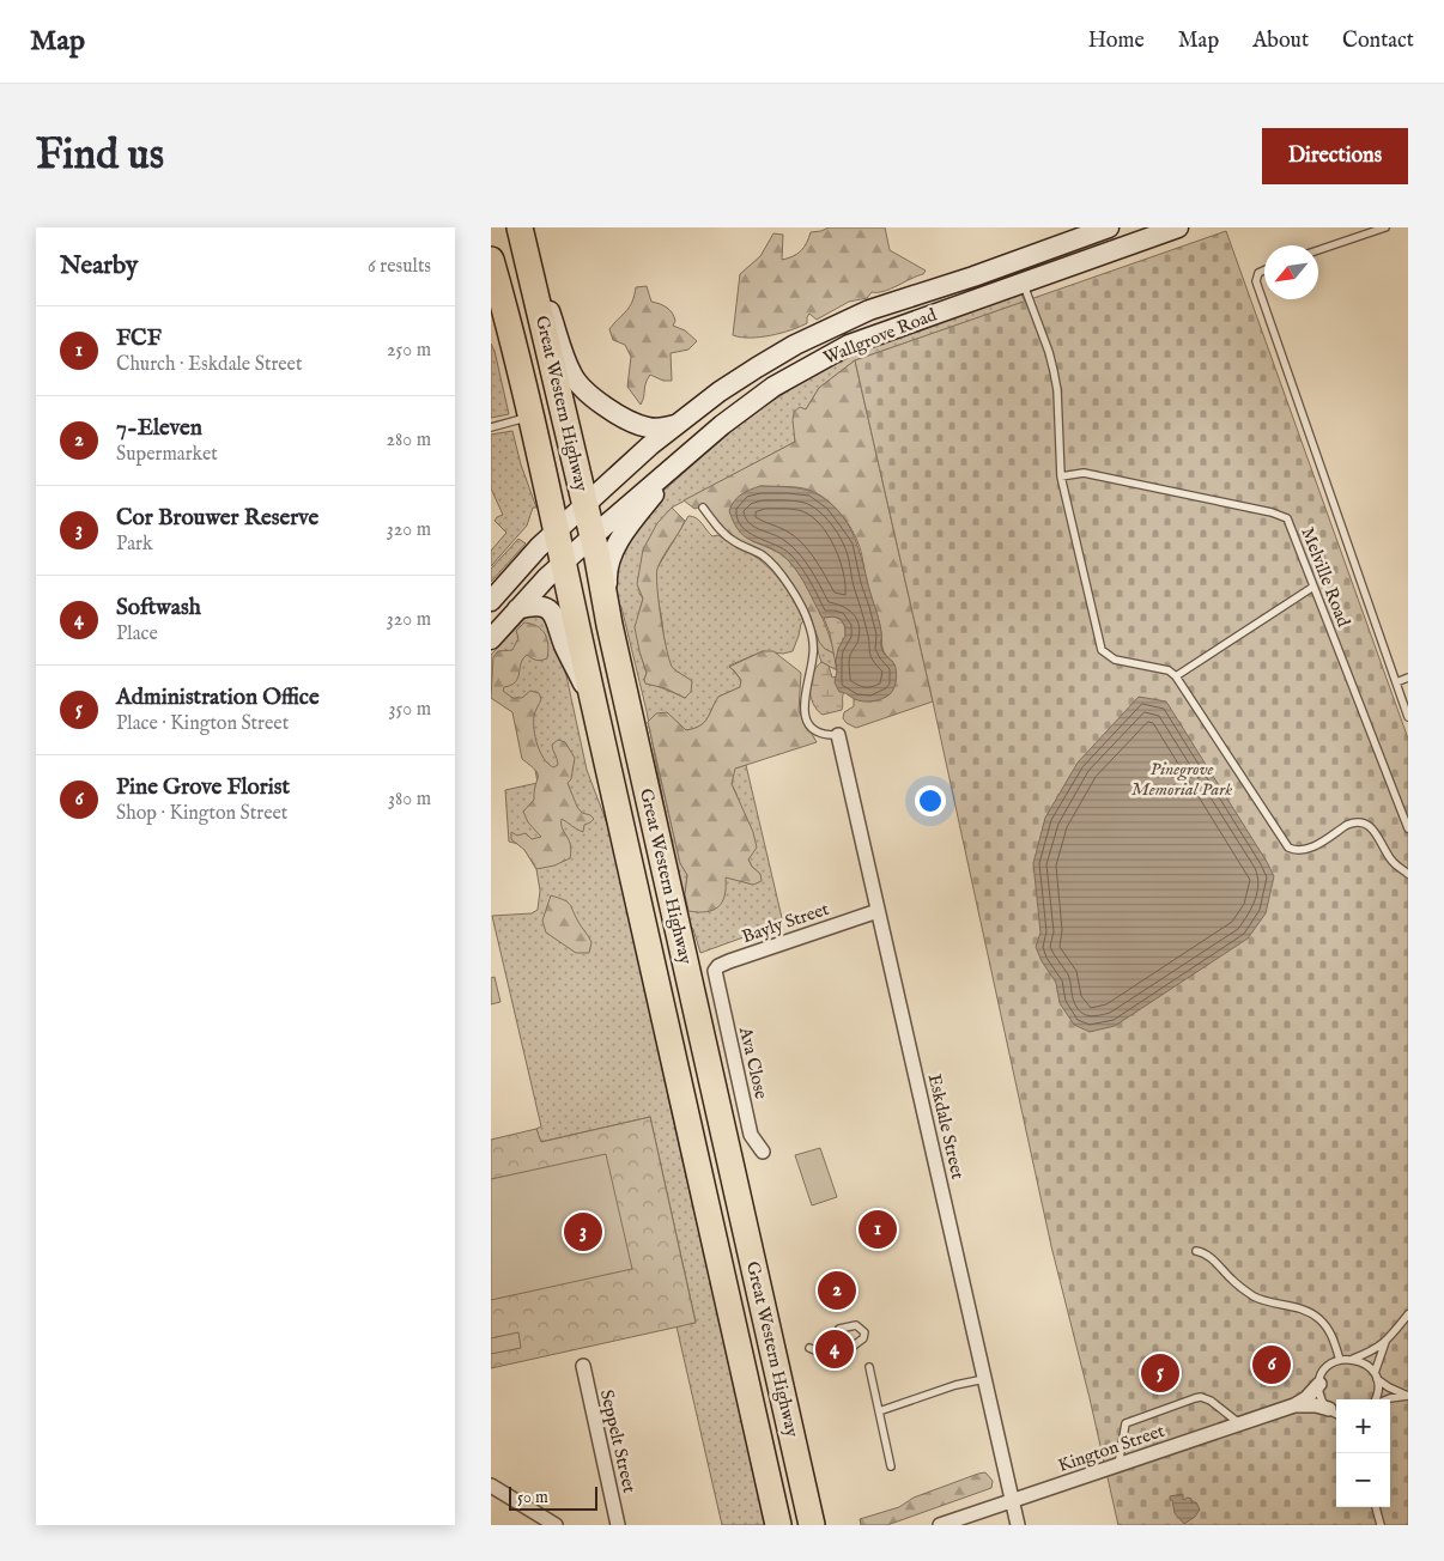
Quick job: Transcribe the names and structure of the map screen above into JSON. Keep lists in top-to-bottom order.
{
  "streets": {
    "highway": ["Great Western Highway"],
    "main road": ["Wallgrove Road"],
    "street": [
      "Bayly Street",
      "Ava Close",
      "Eskdale Street",
      "Seppelt Street",
      "Kington Street"
    ],
    "lane": ["Melville Road"]
  },
  "crossings": [
    ["Wallgrove Road", "Great Western Highway"],
    ["Bayly Street", "Ava Close"],
    ["Bayly Street", "Eskdale Street"],
    ["Eskdale Street", "Kington Street"]
  ],
  "parks": ["Pinegrove Memorial Park"],
  "scale_bar": "50 m",
  "north": "bottom left",
  "page": {
    "header": "Map",
    "nav": [
      "Home",
      "Map",
      "About",
      "Contact"
    ],
    "buttons": "Directions",
    "title": "Find us",
    "heading": ["Nearby", "6 results"],
    "list": [
      {
        "mark": "1",
        "name": "FCF",
        "note": "Church · Eskdale Street",
        "value": "250 m"
      },
      {
        "mark": "2",
        "name": "7-Eleven",
        "note": "Supermarket",
        "value": "280 m"
      },
      {
        "mark": "3",
        "name": "Cor Brouwer Reserve",
        "note": "Park",
        "value": "320 m"
      },
      {
        "mark": "4",
        "name": "Softwash",
        "note": "Place",
        "value": "320 m"
      },
      {
        "mark": "5",
        "name": "Administration Office",
        "note": "Place · Kington Street",
        "value": "350 m"
      },
      {
        "mark": "6",
        "name": "Pine Grove Florist",
        "note": "Shop · Kington Street",
        "value": "380 m"
      }
    ],
    "pins": [
      "1",
      "3",
      "2",
      "4",
      "6",
      "5"
    ],
    "map_buttons": ["+", "−"],
    "scale": "50 m"
  }
}
